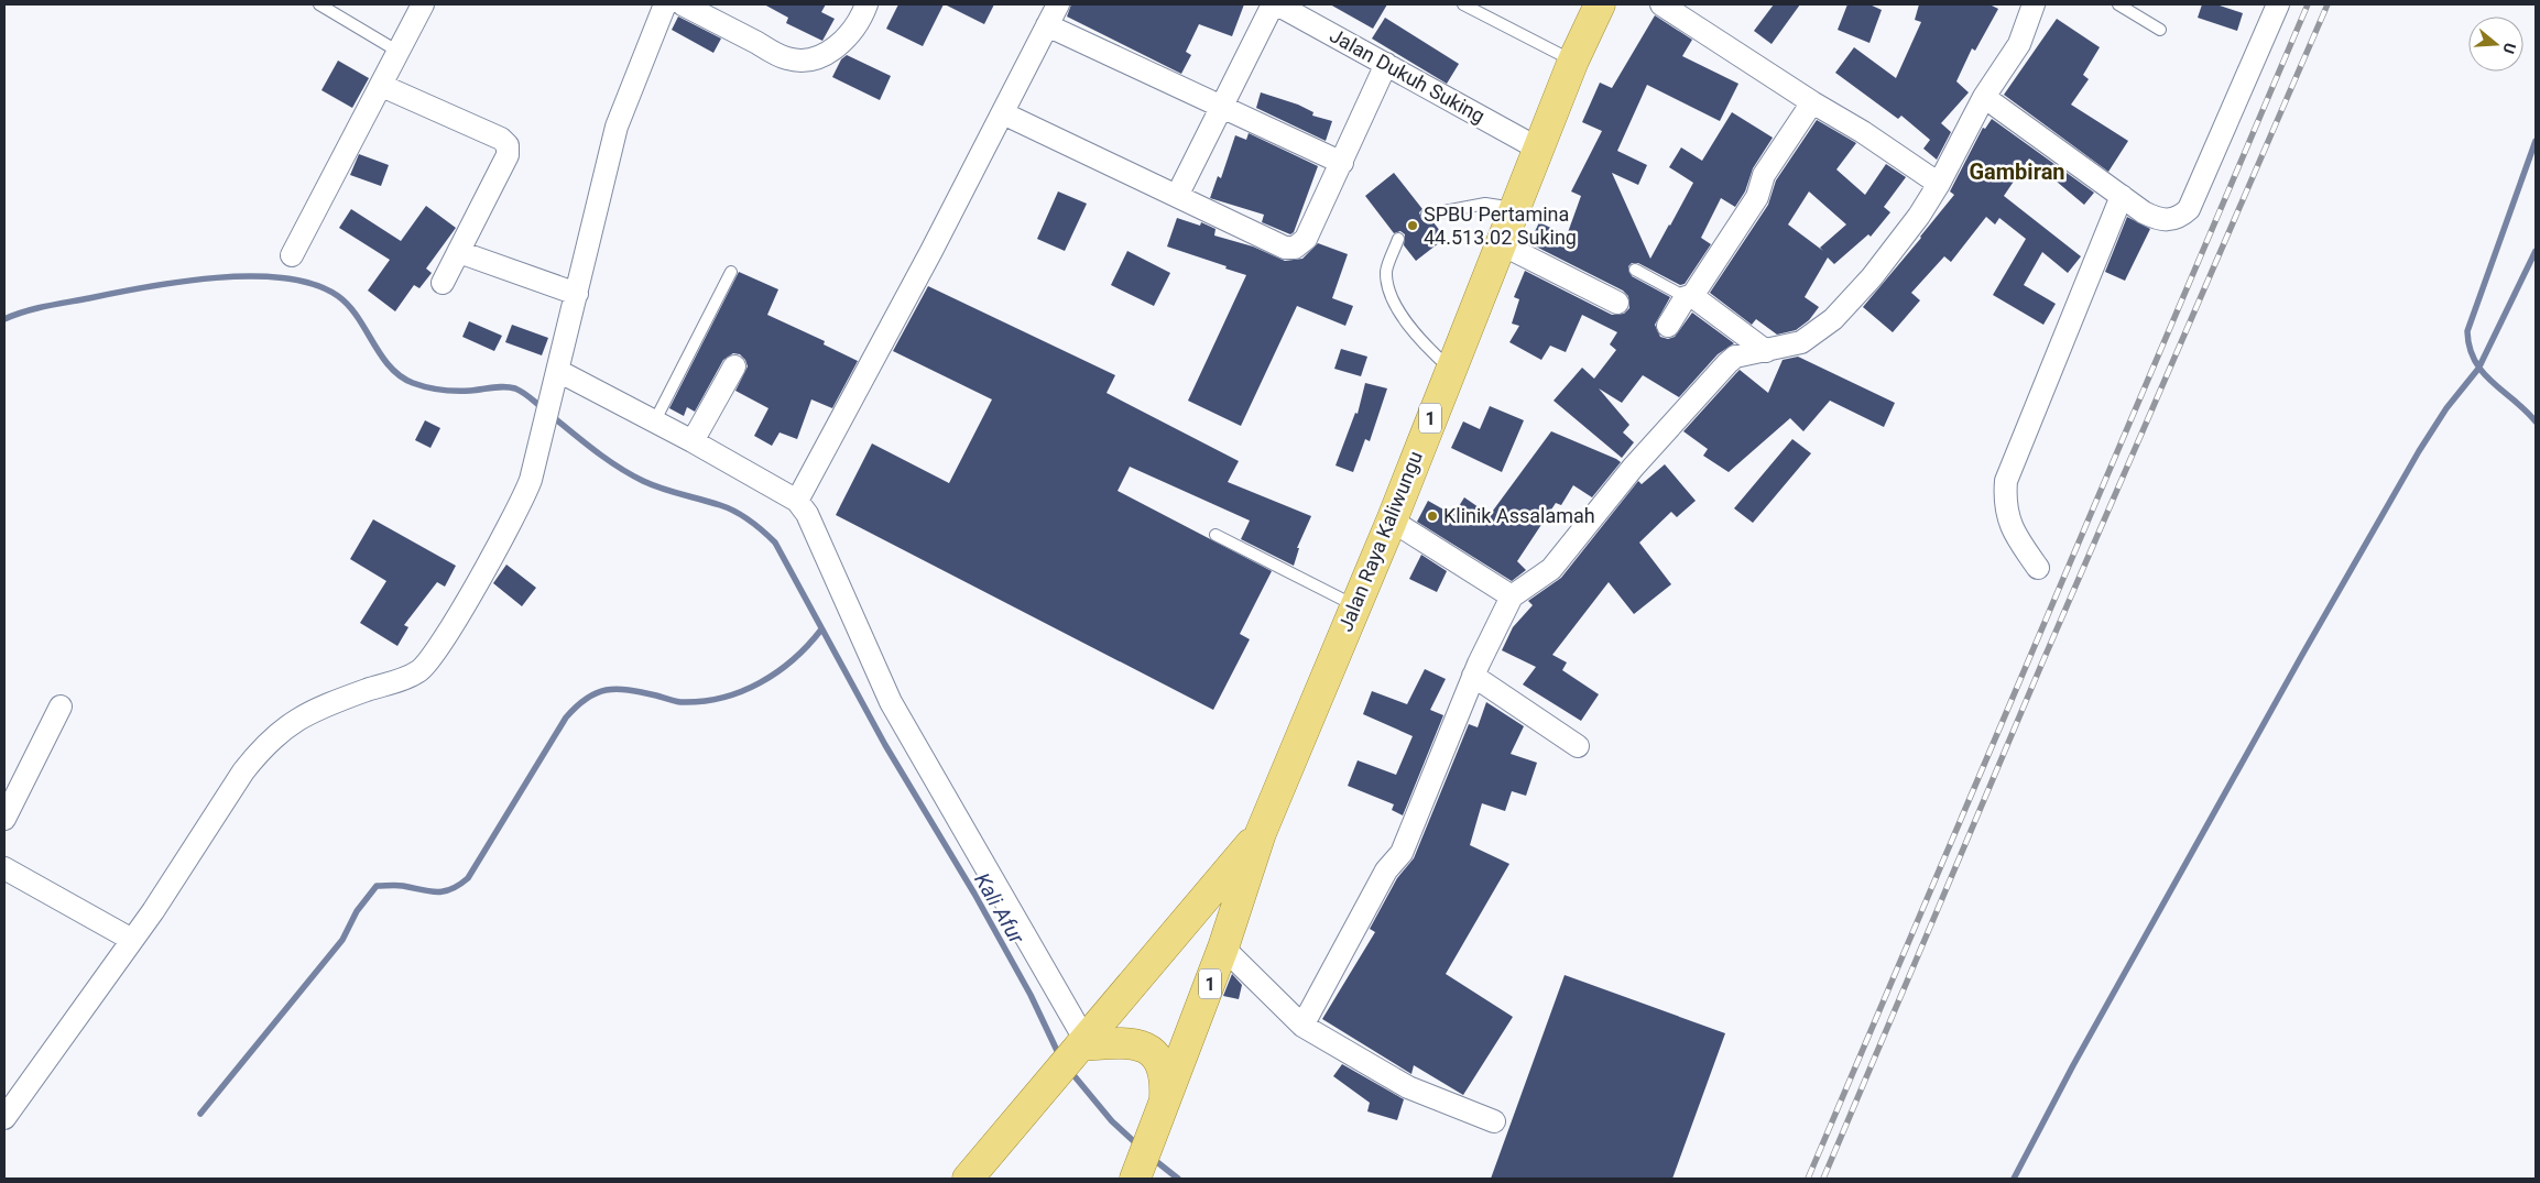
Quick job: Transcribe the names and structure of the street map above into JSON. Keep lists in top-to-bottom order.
{
  "streets": {
    "main road": ["1", "Jalan Raya Kaliwungu"],
    "street": ["Jalan Dukuh Suking"]
  },
  "crossings": [
    ["Jalan Dukuh Suking", "Jalan Raya Kaliwungu"],
    ["1", "Jalan Raya Kaliwungu"]
  ],
  "districts": ["Gambiran"],
  "water": ["Kali Afur"],
  "places": ["SPBU Pertamina 44.513.02 Suking", "Klinik Assalamah"],
  "north": "right"
}
